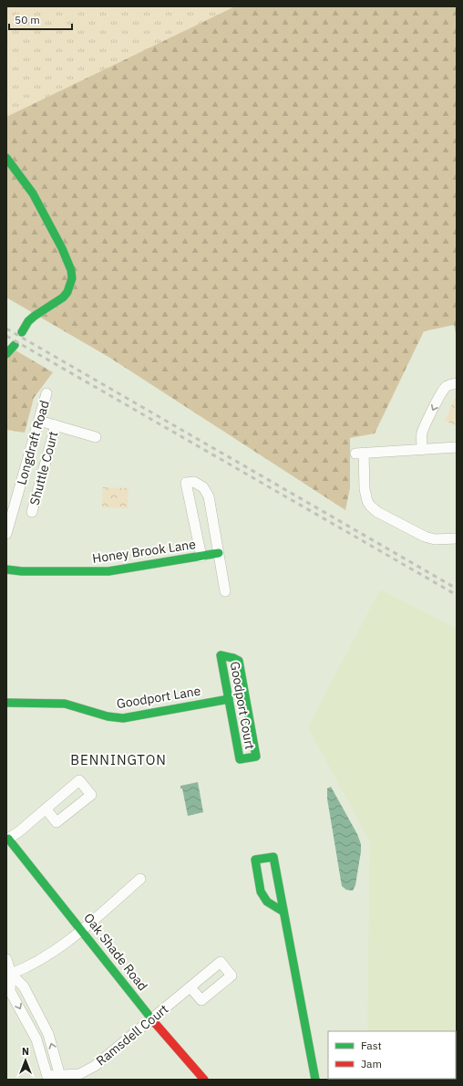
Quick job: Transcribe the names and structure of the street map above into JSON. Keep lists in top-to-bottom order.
{
  "streets": {
    "street": [
      "Longdraft Road",
      "Shuttle Court",
      "Honey Brook Lane",
      "Goodport Lane",
      "Goodport Court",
      "Oak Shade Road",
      "Ramsdell Court"
    ]
  },
  "crossings": [
    ["Goodport Lane", "Goodport Court"],
    ["Oak Shade Road", "Ramsdell Court"]
  ],
  "districts": ["BENNINGTON"],
  "legend": ["Fast", "Jam"],
  "scale_bar": "50 m",
  "north": "top"
}
